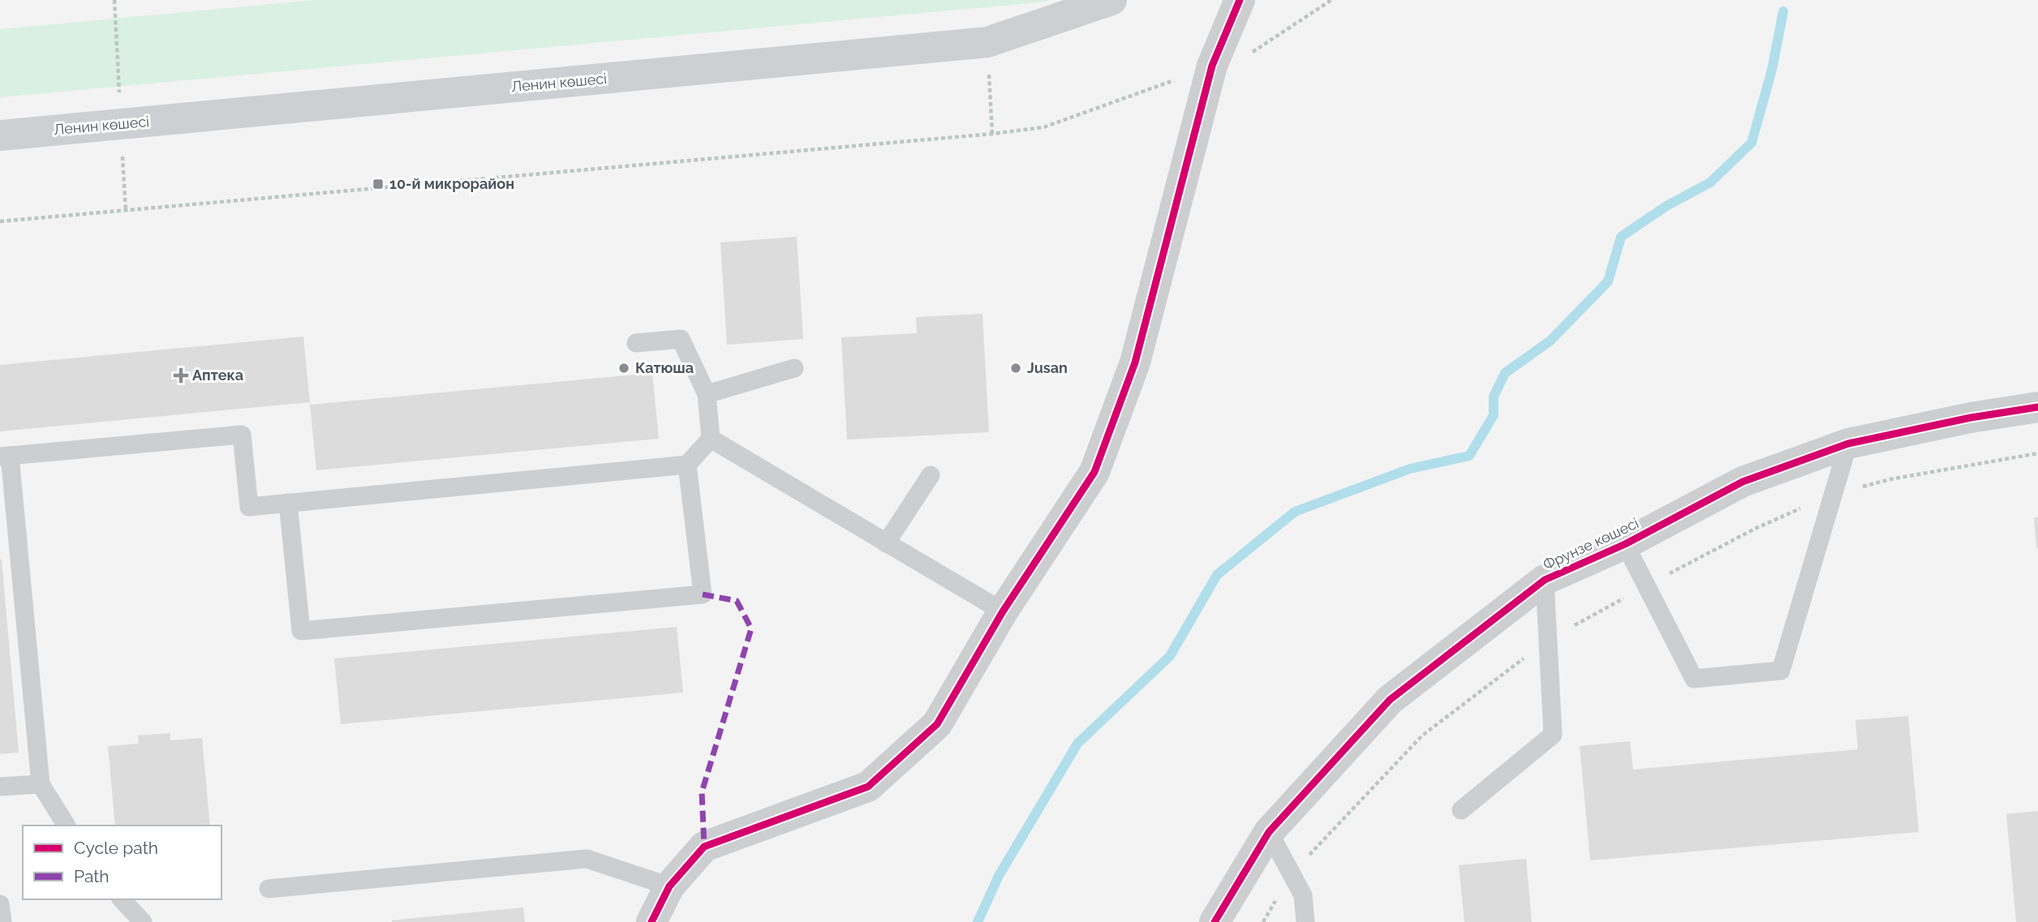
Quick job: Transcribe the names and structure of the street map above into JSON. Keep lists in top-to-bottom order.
{
  "streets": {
    "main road": ["Ленин көшесі"],
    "street": ["Фрунзе көшесі"]
  },
  "places": {
    "transit": ["10-й микрорайон"],
    "other": ["Катюша", "Jusan"],
    "health": ["Аптека"]
  },
  "legend": ["Cycle path", "Path"]
}
